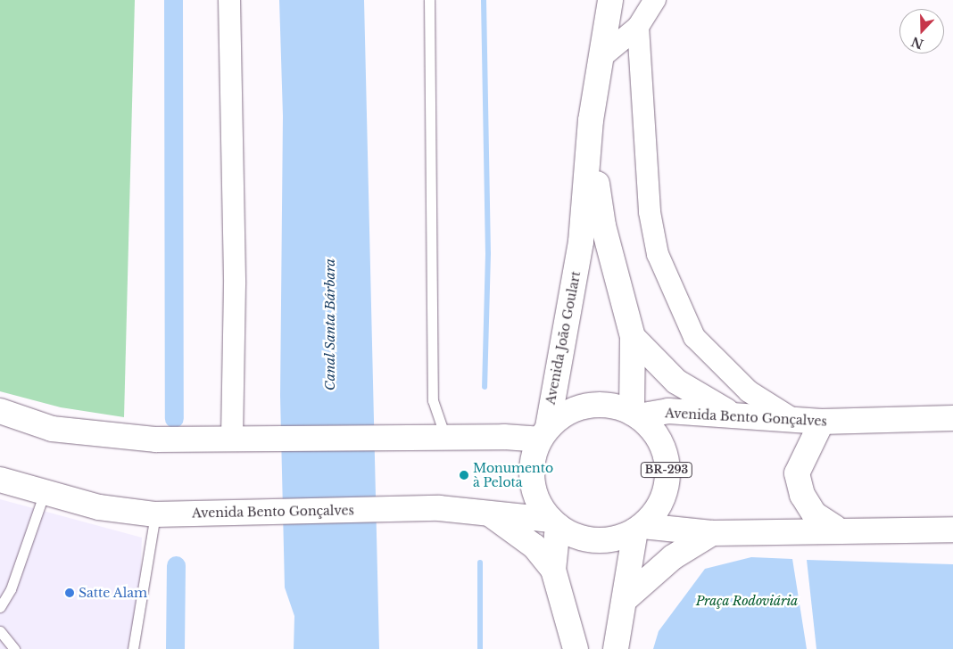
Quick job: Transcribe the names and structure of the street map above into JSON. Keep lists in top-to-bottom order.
{
  "streets": {
    "main road": ["Avenida João Goulart", "Avenida Bento Gonçalves", "BR-293"]
  },
  "crossings": [
    ["Avenida João Goulart", "Avenida Bento Gonçalves"],
    ["Avenida João Goulart", "BR-293"],
    ["Avenida Bento Gonçalves", "BR-293"]
  ],
  "water": ["Canal Santa Bárbara"],
  "parks": ["Praça Rodoviária"],
  "places": ["Monumento à Pelota", "Satte Alam"],
  "north": "bottom"
}
